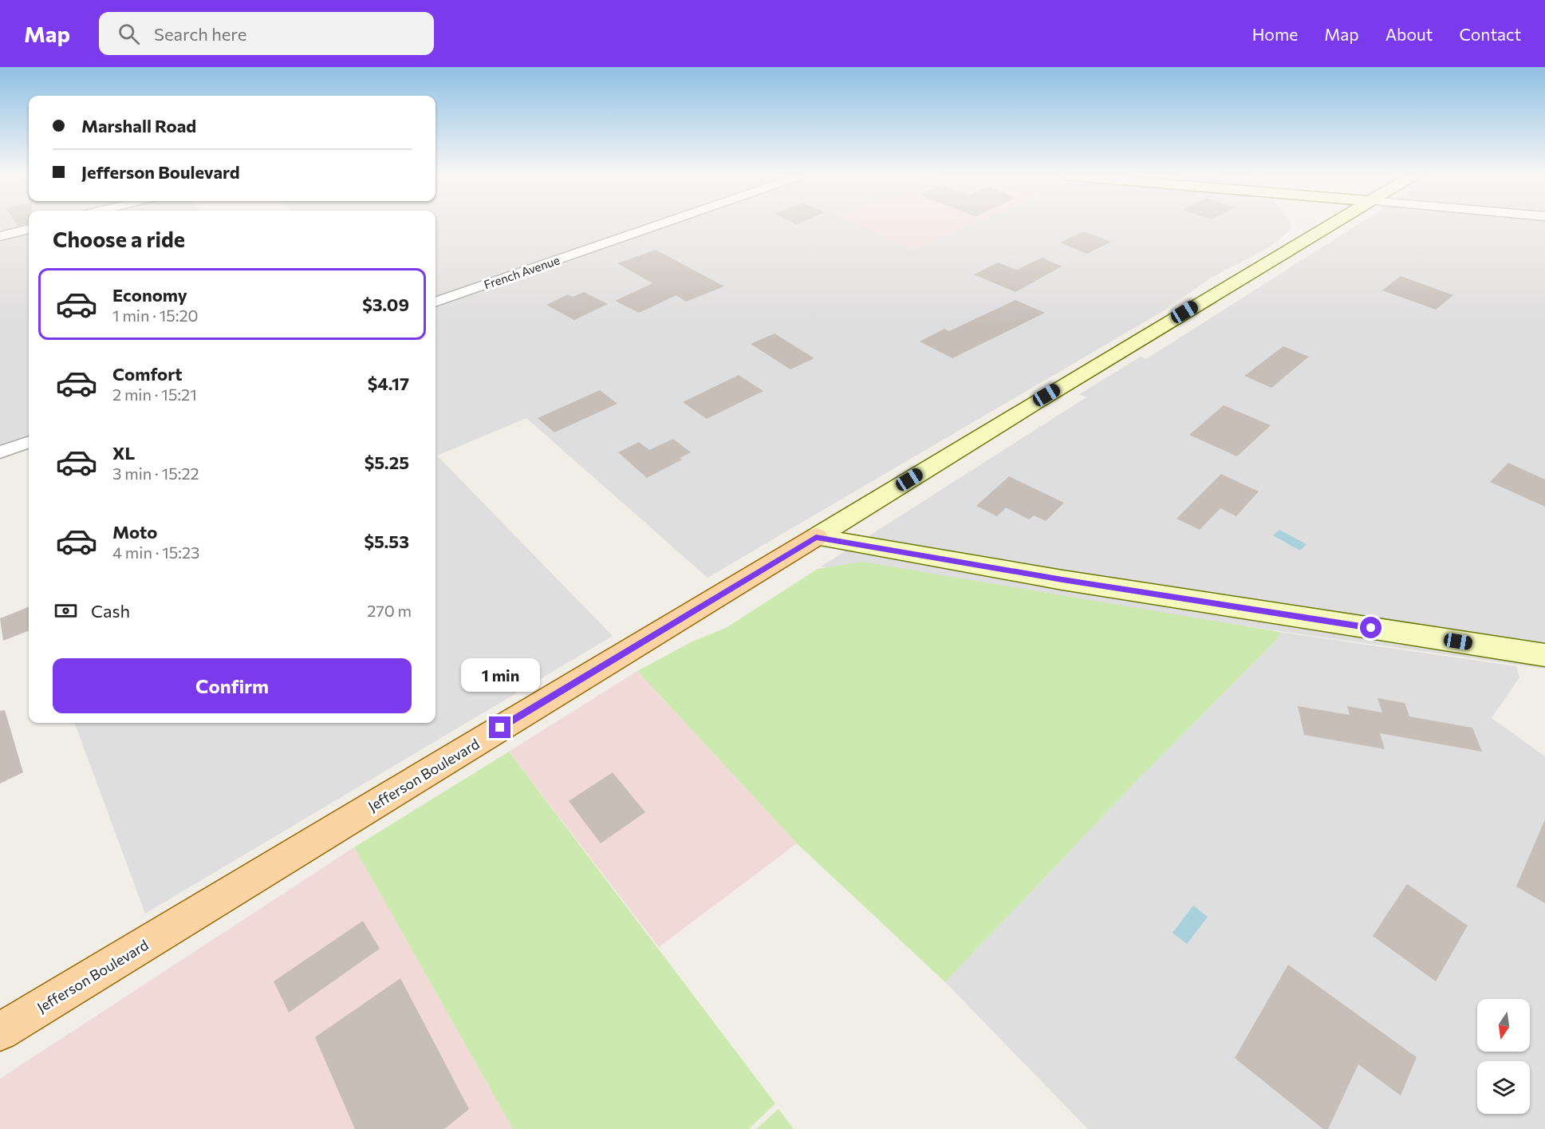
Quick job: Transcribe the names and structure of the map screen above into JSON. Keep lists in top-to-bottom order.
{
  "streets": {
    "main road": ["Jefferson Boulevard"],
    "street": ["French Avenue"]
  },
  "north": "bottom",
  "page": {
    "header": "Map",
    "search": "Search here",
    "nav": [
      "Home",
      "Map",
      "About",
      "Contact"
    ],
    "banner": ["Marshall Road", "Jefferson Boulevard"],
    "heading": "Choose a ride",
    "list": [
      {
        "name": "Economy",
        "note": "1 min · 15:20",
        "value": "$3.09"
      },
      {
        "name": "Comfort",
        "note": "2 min · 15:21",
        "value": "$4.17"
      },
      {
        "name": "XL",
        "note": "3 min · 15:22",
        "value": "$5.25"
      },
      {
        "name": "Moto",
        "note": "4 min · 15:23",
        "value": "$5.53"
      }
    ],
    "pay": ["Cash", "270 m"],
    "buttons": "Confirm",
    "bubble": "1 min"
  }
}
